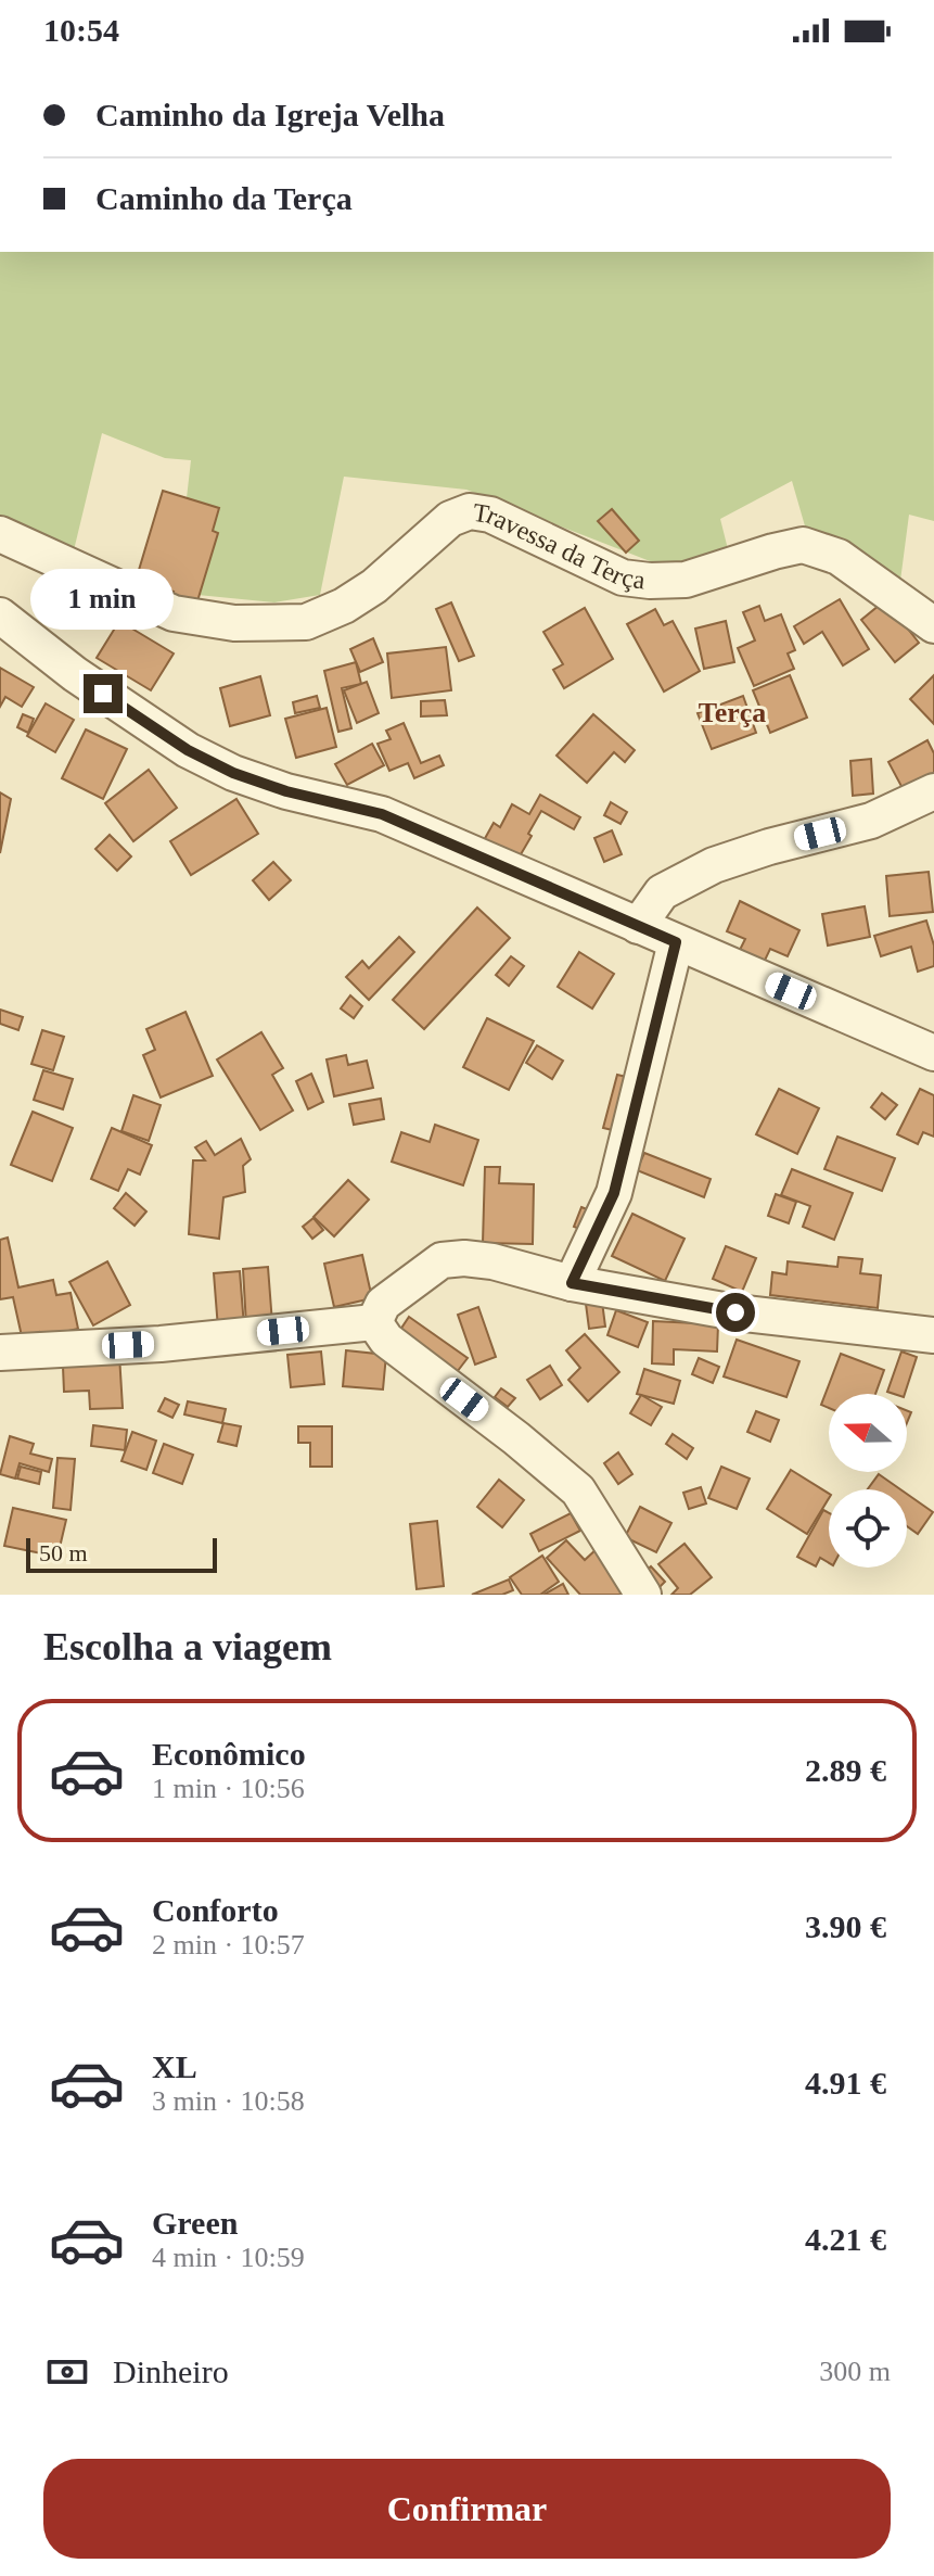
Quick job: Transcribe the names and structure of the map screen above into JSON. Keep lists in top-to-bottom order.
{
  "streets": {
    "street": ["Travessa da Terça"]
  },
  "districts": ["Terça"],
  "scale_bar": "50 m",
  "north": "left",
  "page": {
    "status": "10:54",
    "banner": ["Caminho da Igreja Velha", "Caminho da Terça"],
    "bubble": "1 min",
    "scale": "50 m",
    "heading": "Escolha a viagem",
    "list": [
      {
        "name": "Econômico",
        "note": "1 min · 10:56",
        "value": "2.89 €"
      },
      {
        "name": "Conforto",
        "note": "2 min · 10:57",
        "value": "3.90 €"
      },
      {
        "name": "XL",
        "note": "3 min · 10:58",
        "value": "4.91 €"
      },
      {
        "name": "Green",
        "note": "4 min · 10:59",
        "value": "4.21 €"
      }
    ],
    "pay": ["Dinheiro", "300 m"],
    "buttons": "Confirmar"
  }
}
